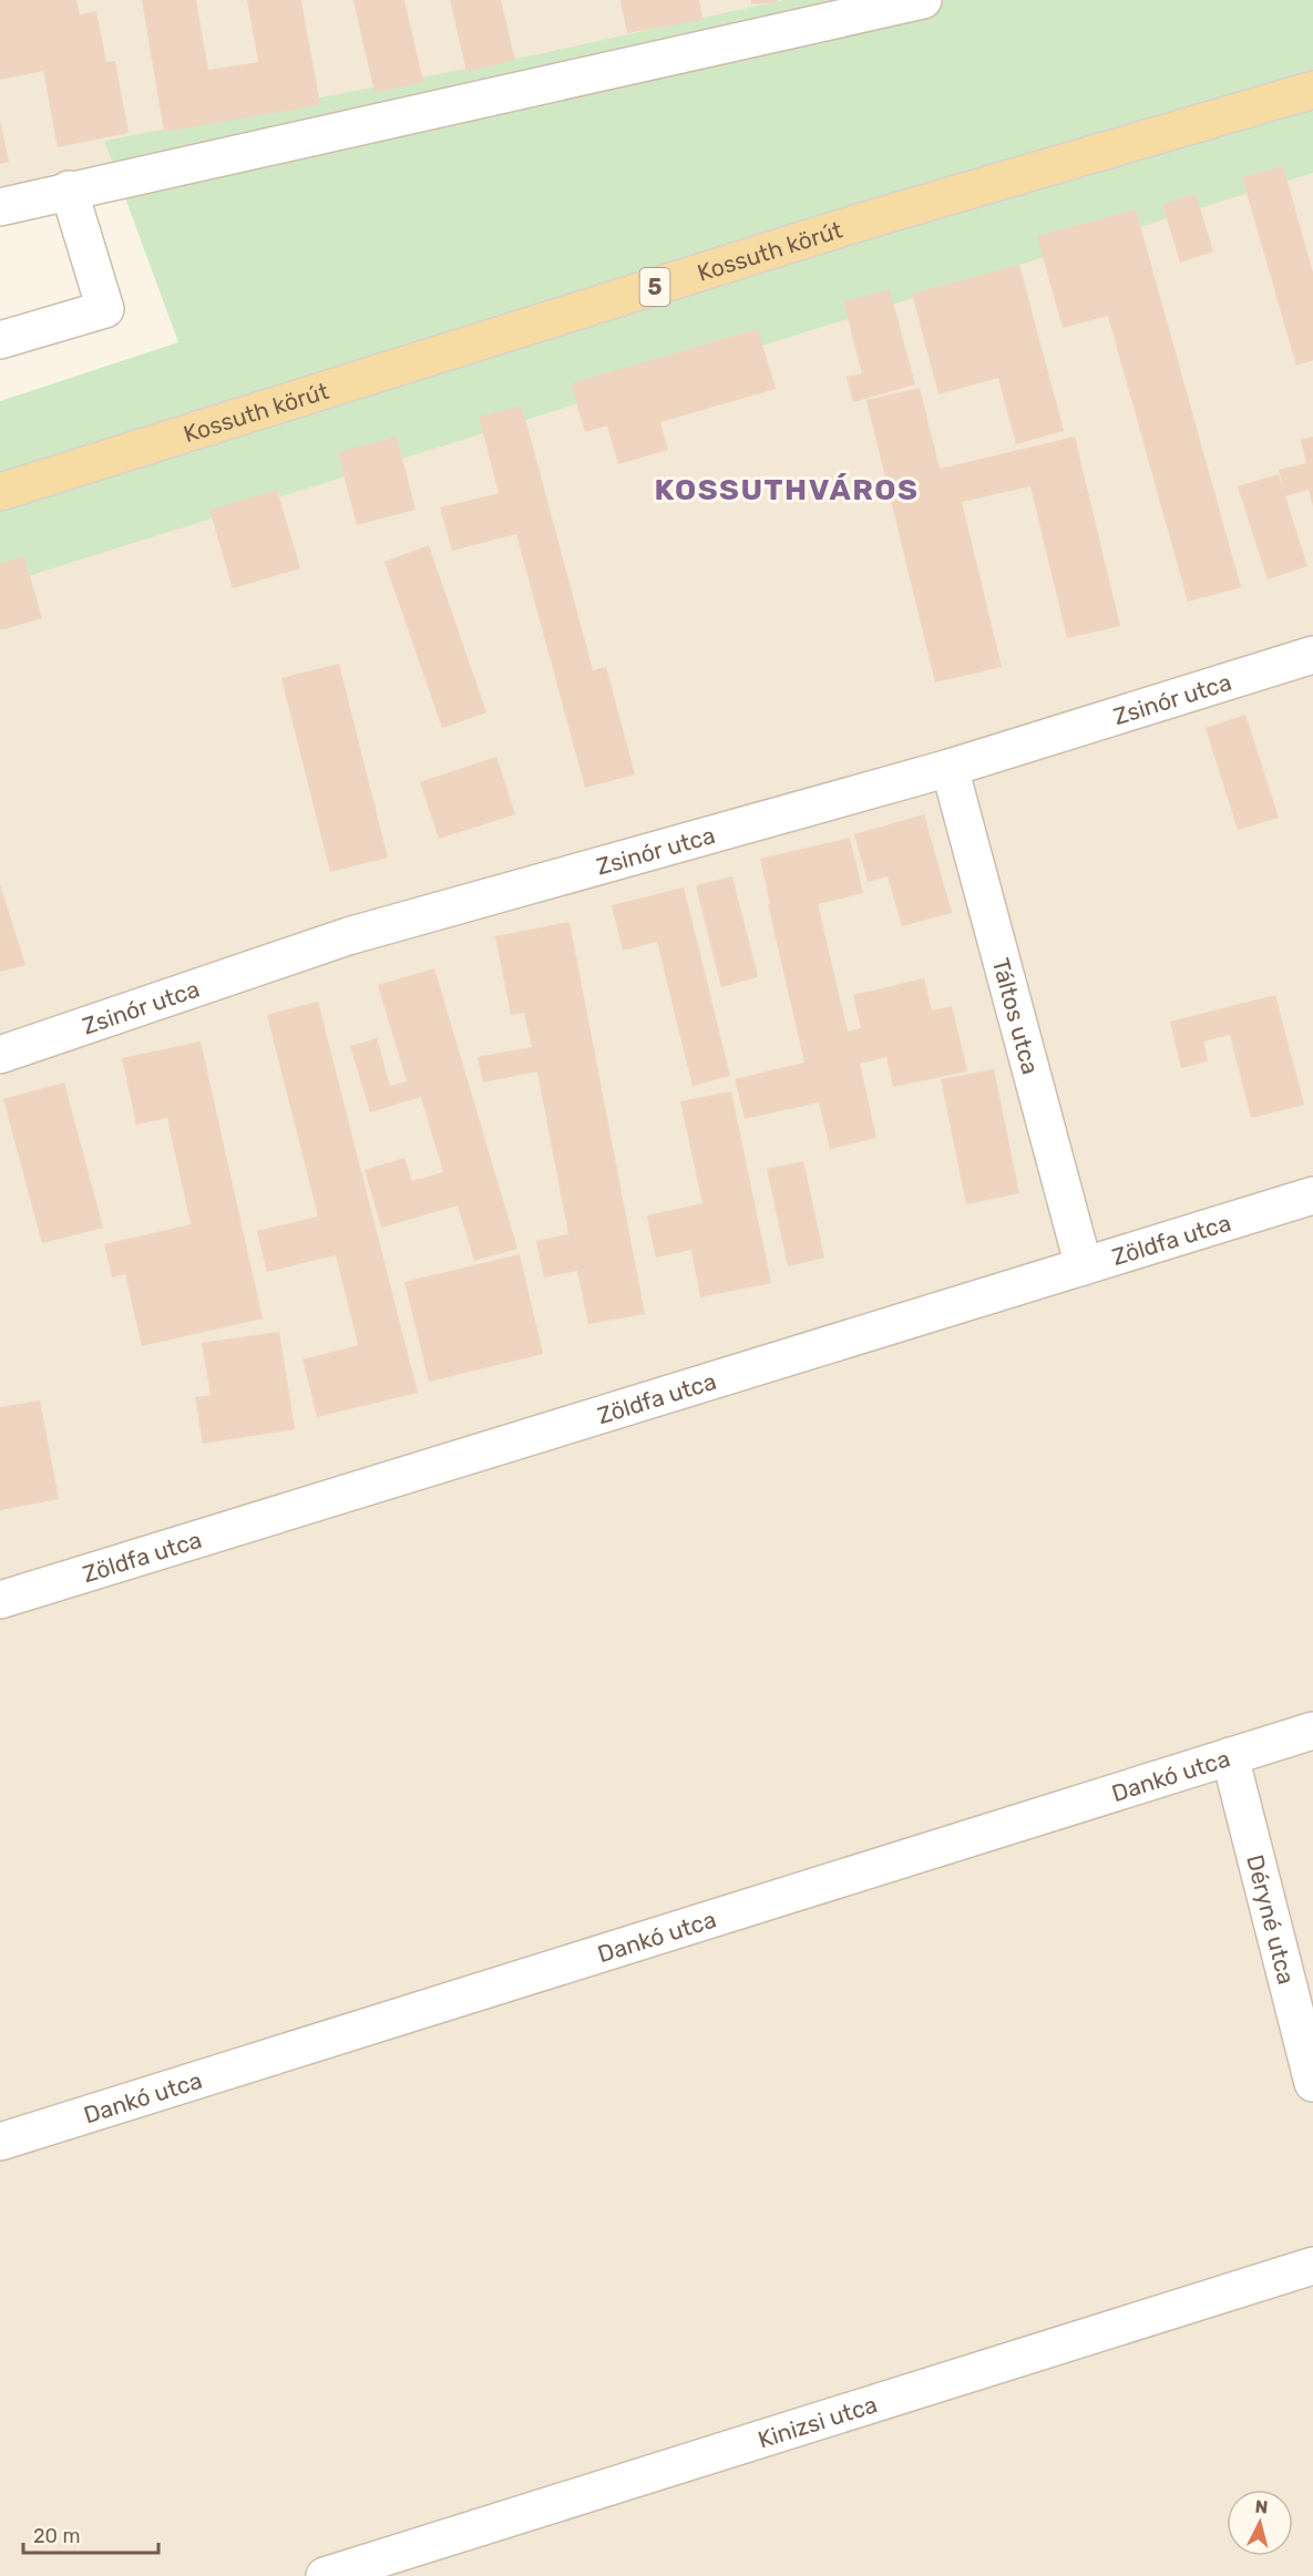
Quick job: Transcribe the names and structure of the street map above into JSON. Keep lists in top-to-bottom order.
{
  "streets": {
    "main road": ["Kossuth körút", "5"],
    "street": [
      "Zsinór utca",
      "Táltos utca",
      "Zöldfa utca",
      "Dankó utca",
      "Déryné utca",
      "Kinizsi utca"
    ]
  },
  "crossings": [
    ["Zsinór utca", "Táltos utca"],
    ["Táltos utca", "Zöldfa utca"],
    ["Dankó utca", "Déryné utca"]
  ],
  "districts": ["KOSSUTHVÁROS"],
  "scale_bar": "20 m",
  "north": "top"
}
